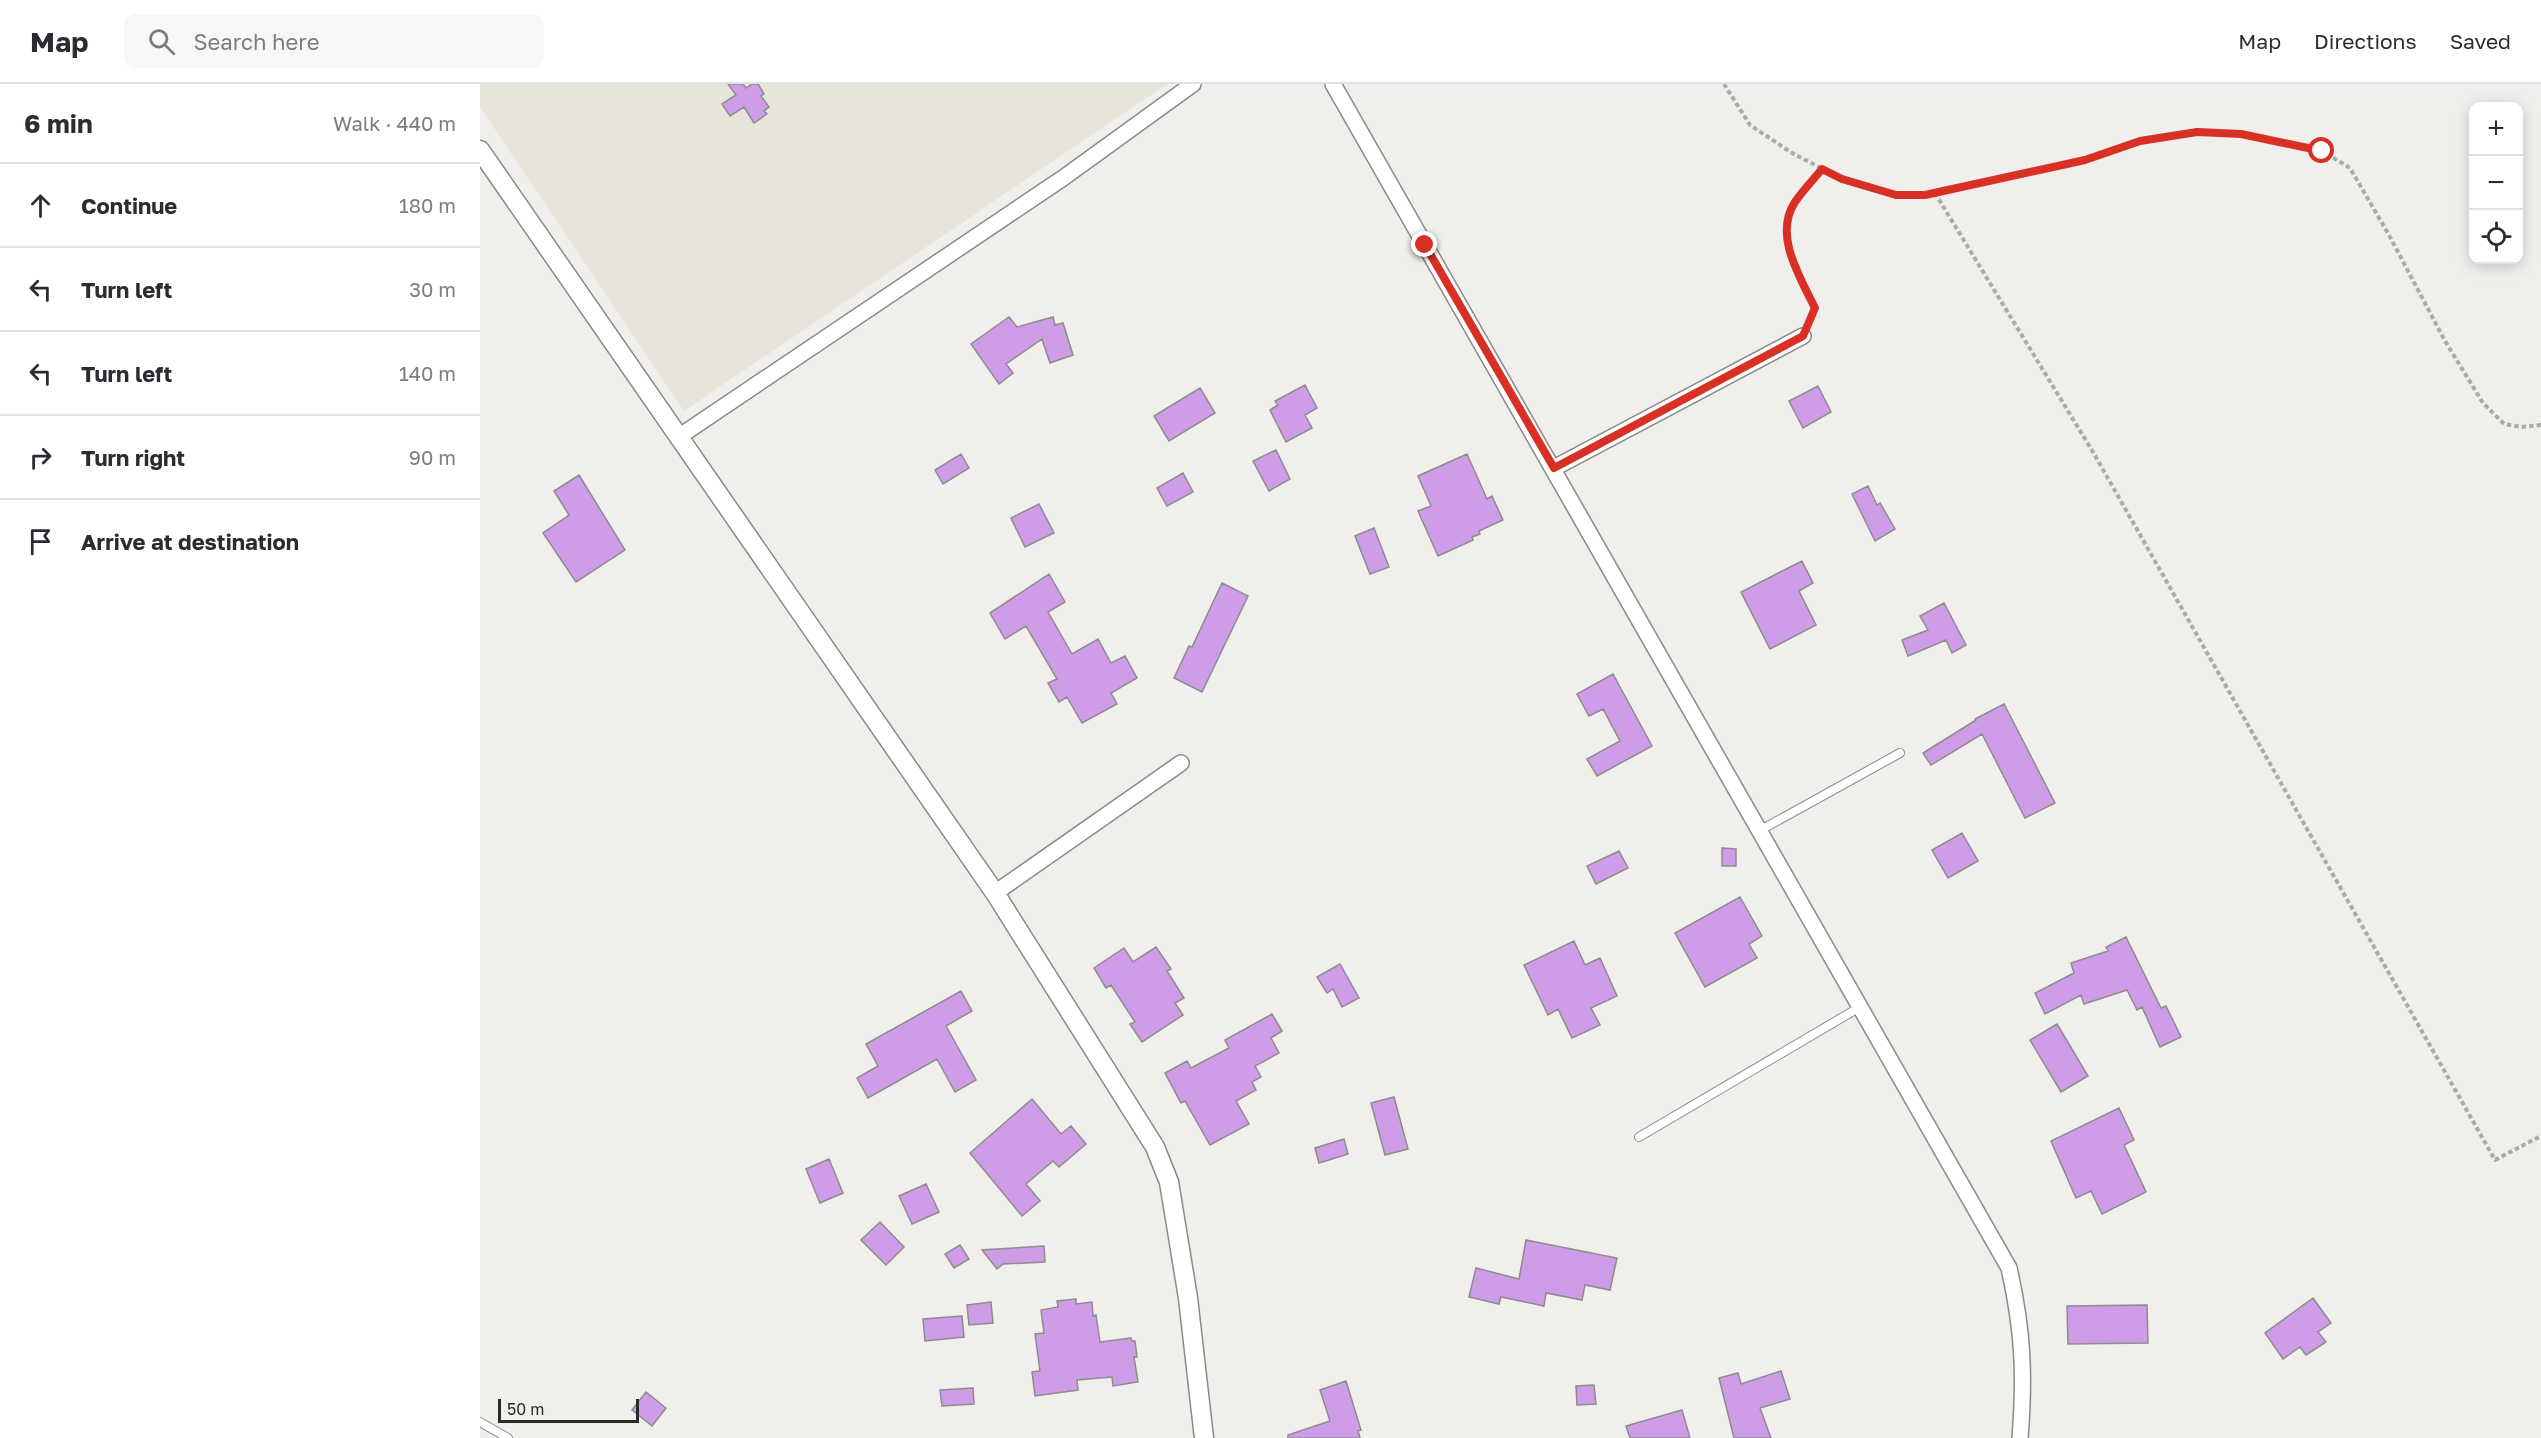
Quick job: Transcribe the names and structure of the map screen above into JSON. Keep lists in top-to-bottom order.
{
  "scale_bar": "50 m",
  "page": {
    "header": "Map",
    "search": "Search here",
    "nav": ["Map", "Directions", "Saved"],
    "heading": ["6 min", "Walk · 440 m"],
    "map_buttons": ["+", "−"],
    "list": [
      ["Continue", "180 m"],
      ["Turn left", "30 m"],
      ["Turn left", "140 m"],
      ["Turn right", "90 m"],
      "Arrive at destination"
    ],
    "scale": "50 m"
  }
}
